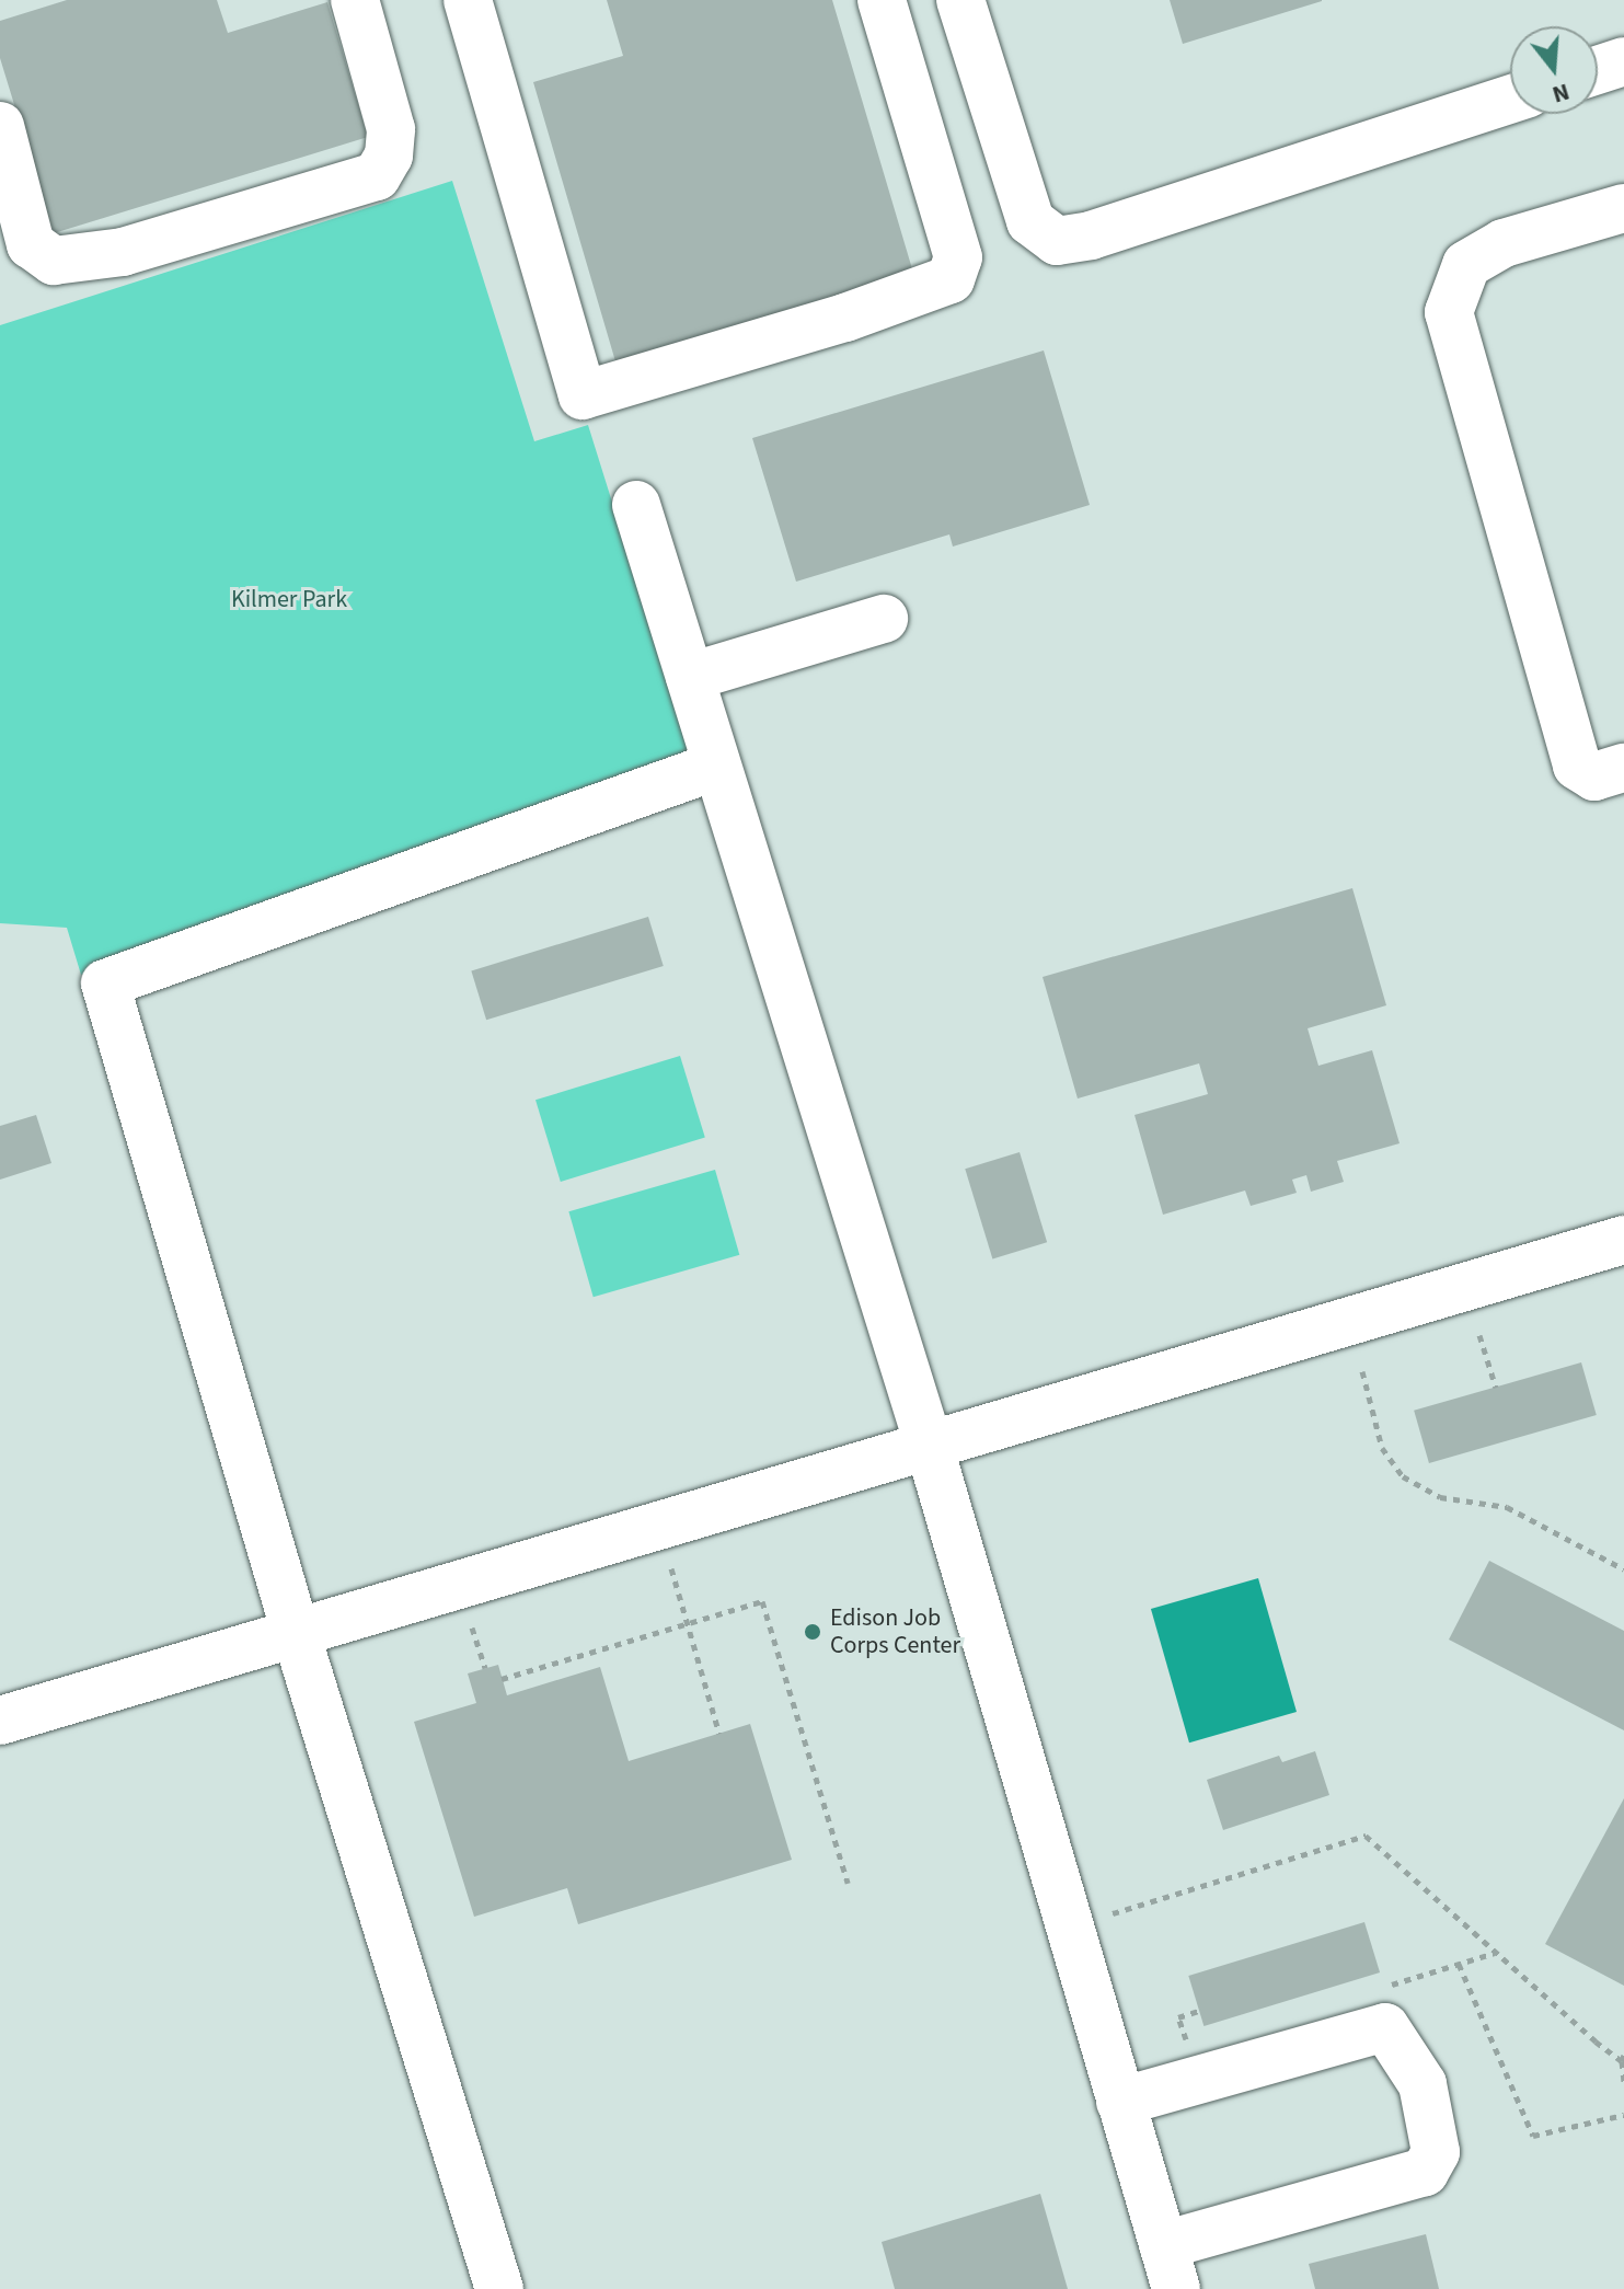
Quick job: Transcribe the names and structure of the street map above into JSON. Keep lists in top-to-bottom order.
{
  "parks": ["Kilmer Park"],
  "places": ["Edison Job Corps Center"],
  "north": "bottom"
}
